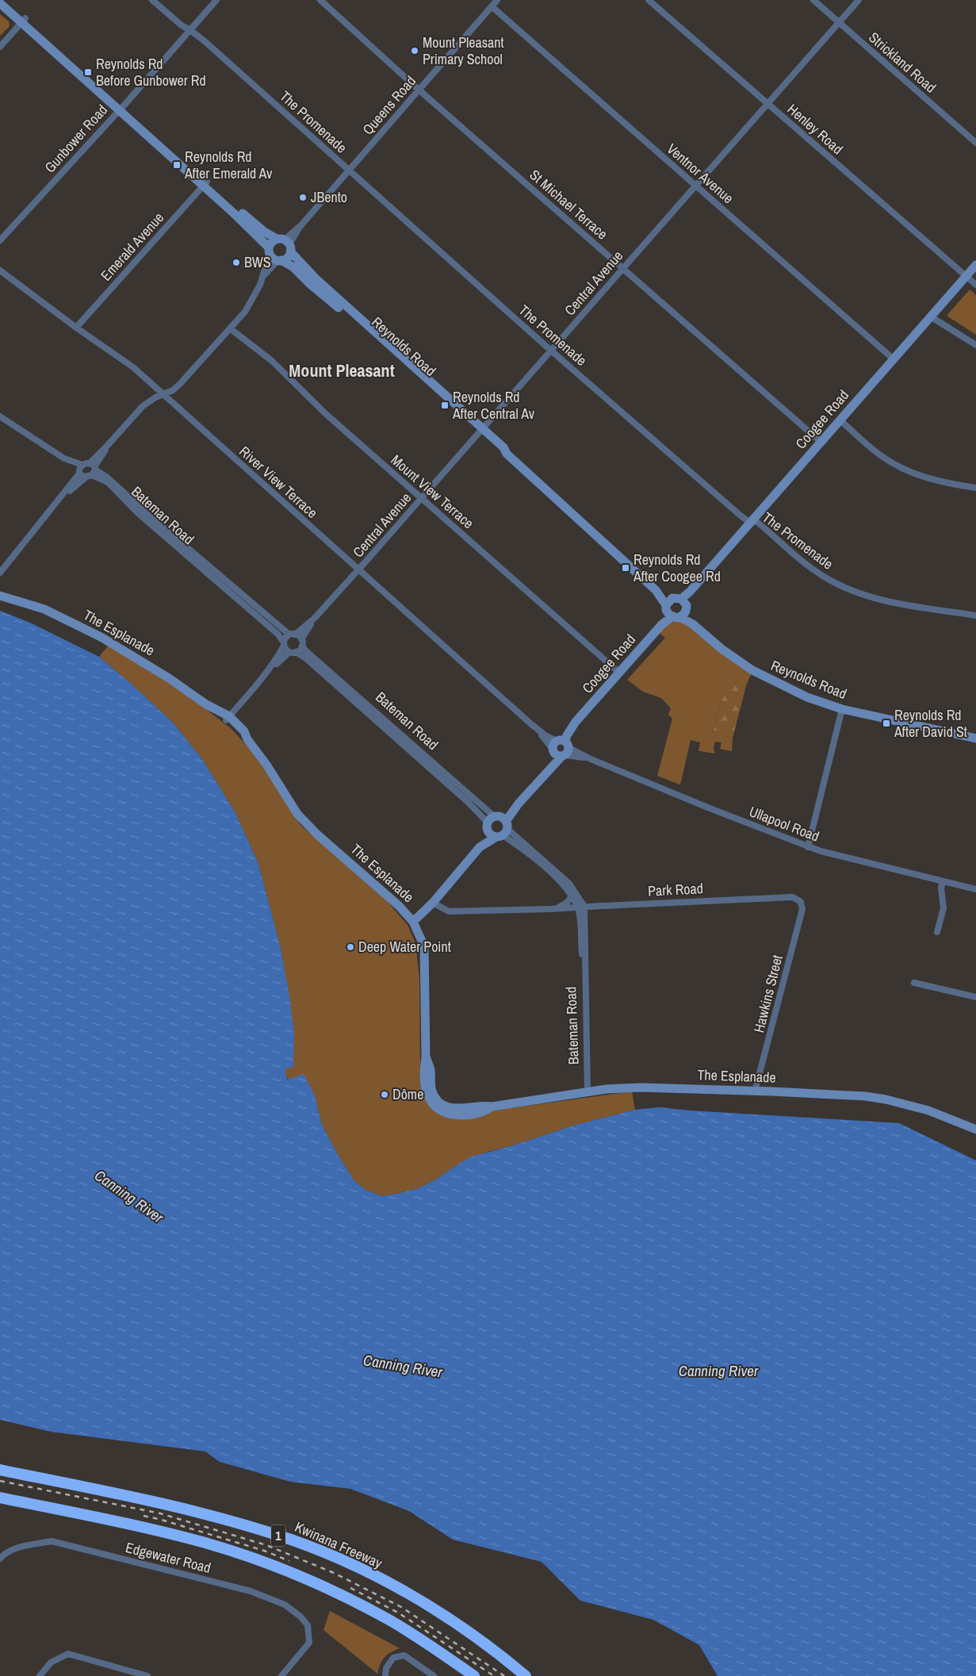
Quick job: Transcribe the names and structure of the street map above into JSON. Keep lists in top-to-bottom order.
{
  "streets": {
    "highway": ["1", "Kwinana Freeway"],
    "street": [
      "Strickland Road",
      "Queens Road",
      "The Promenade",
      "Henley Road",
      "Gunbower Road",
      "Ventnor Avenue",
      "St Michael Terrace",
      "Emerald Avenue",
      "Central Avenue",
      "Reynolds Road",
      "Coogee Road",
      "River View Terrace",
      "Mount View Terrace",
      "Bateman Road",
      "The Esplanade",
      "Ullapool Road",
      "Park Road",
      "Hawkins Street",
      "Edgewater Road"
    ]
  },
  "crossings": [
    ["Strickland Road", "Central Avenue"],
    ["Queens Road", "The Promenade"],
    ["Queens Road", "Ventnor Avenue"],
    ["Queens Road", "St Michael Terrace"],
    ["Queens Road", "Reynolds Road"],
    ["The Promenade", "Gunbower Road"],
    ["The Promenade", "Central Avenue"],
    ["The Promenade", "Coogee Road"],
    ["Henley Road", "Central Avenue"],
    ["Henley Road", "Coogee Road"],
    ["Gunbower Road", "Reynolds Road"],
    ["Ventnor Avenue", "Central Avenue"],
    ["Ventnor Avenue", "Coogee Road"],
    ["St Michael Terrace", "Central Avenue"],
    ["St Michael Terrace", "Coogee Road"],
    ["Emerald Avenue", "Reynolds Road"],
    ["Emerald Avenue", "River View Terrace"],
    ["Central Avenue", "Reynolds Road"],
    ["Central Avenue", "River View Terrace"],
    ["Central Avenue", "Mount View Terrace"],
    ["Central Avenue", "Bateman Road"],
    ["Reynolds Road", "Coogee Road"],
    ["Coogee Road", "River View Terrace"],
    ["Coogee Road", "Mount View Terrace"],
    ["Coogee Road", "Bateman Road"],
    ["Coogee Road", "The Esplanade"],
    ["Coogee Road", "Ullapool Road"],
    ["Coogee Road", "Park Road"],
    ["River View Terrace", "Ullapool Road"],
    ["Bateman Road", "The Esplanade"],
    ["Bateman Road", "Park Road"],
    ["The Esplanade", "Hawkins Street"],
    ["Park Road", "Hawkins Street"]
  ],
  "districts": ["Mount Pleasant"],
  "water": ["Canning River"],
  "places": {
    "other": [
      "Mount Pleasant Primary School",
      "JBento",
      "BWS",
      "Deep Water Point",
      "Dôme"
    ],
    "transit": [
      "Reynolds Rd Before Gunbower Rd",
      "Reynolds Rd After Emerald Av",
      "Reynolds Rd After Central Av",
      "Reynolds Rd After Coogee Rd",
      "Reynolds Rd After David St"
    ]
  }
}
